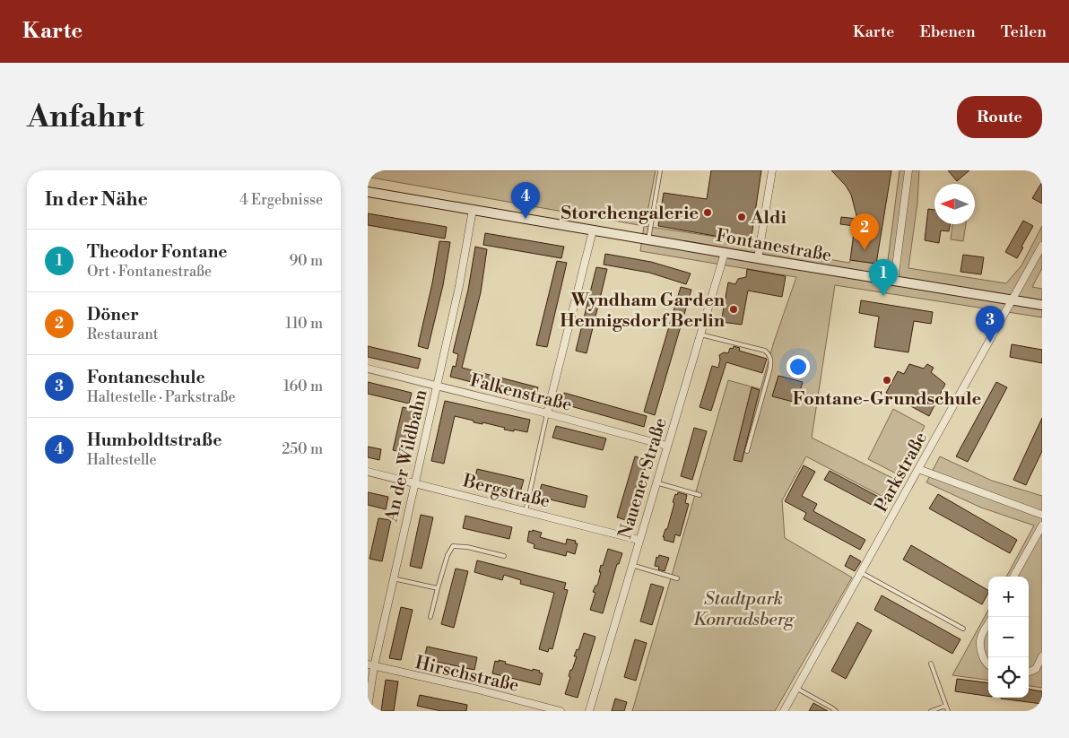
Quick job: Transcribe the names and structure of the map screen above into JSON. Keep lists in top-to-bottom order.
{
  "streets": {
    "street": [
      "Fontanestraße",
      "Falkenstraße",
      "An der Wildbahn",
      "Parkstraße",
      "Nauener Straße",
      "Bergstraße",
      "Hirschstraße"
    ]
  },
  "crossings": [
    ["Fontanestraße", "An der Wildbahn"],
    ["Fontanestraße", "Parkstraße"],
    ["Fontanestraße", "Nauener Straße"],
    ["Falkenstraße", "An der Wildbahn"],
    ["Falkenstraße", "Nauener Straße"],
    ["An der Wildbahn", "Bergstraße"],
    ["An der Wildbahn", "Hirschstraße"],
    ["Nauener Straße", "Bergstraße"]
  ],
  "parks": ["Stadtpark Konradsberg"],
  "places": [
    "Storchengalerie",
    "Aldi",
    "Wyndham Garden Hennigsdorf Berlin",
    "Fontane-Grundschule"
  ],
  "north": "left",
  "page": {
    "header": "Karte",
    "nav": ["Karte", "Ebenen", "Teilen"],
    "buttons": "Route",
    "title": "Anfahrt",
    "heading": ["In der Nähe", "4 Ergebnisse"],
    "pins": [
      "4",
      "2",
      "1",
      "3"
    ],
    "list": [
      {
        "mark": "1",
        "name": "Theodor Fontane",
        "note": "Ort · Fontanestraße",
        "value": "90 m"
      },
      {
        "mark": "2",
        "name": "Döner",
        "note": "Restaurant",
        "value": "110 m"
      },
      {
        "mark": "3",
        "name": "Fontaneschule",
        "note": "Haltestelle · Parkstraße",
        "value": "160 m"
      },
      {
        "mark": "4",
        "name": "Humboldtstraße",
        "note": "Haltestelle",
        "value": "250 m"
      }
    ],
    "map_buttons": ["+", "−"]
  }
}
